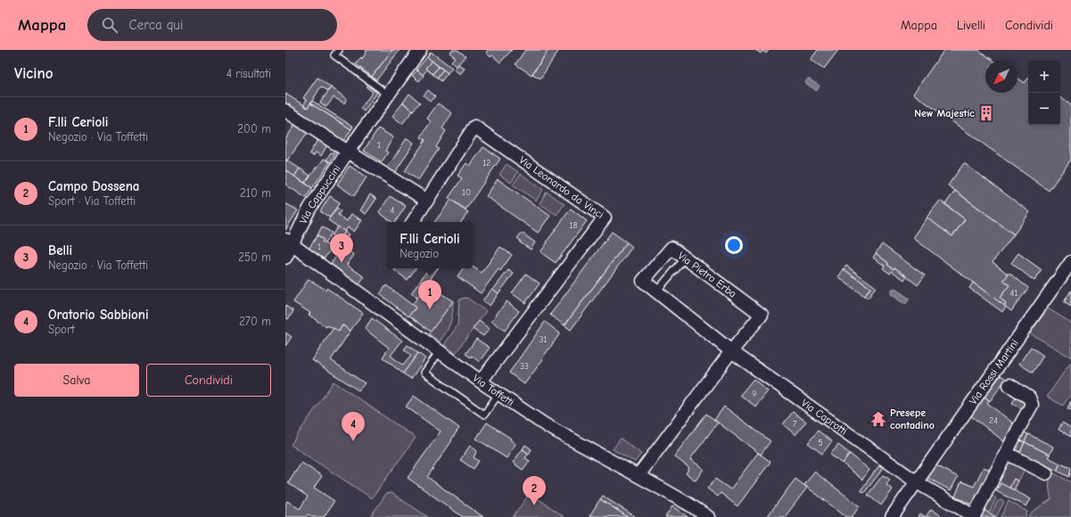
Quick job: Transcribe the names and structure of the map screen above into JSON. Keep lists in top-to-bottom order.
{
  "streets": {
    "street": [
      "Via Leonardo da Vinci",
      "Via Cappuccini",
      "Via Pietro Erba",
      "Via Rossi Martini",
      "Via Toffetti",
      "Via Caprotti"
    ]
  },
  "crossings": [
    ["Via Leonardo da Vinci", "Via Toffetti"],
    ["Via Cappuccini", "Via Toffetti"],
    ["Via Pietro Erba", "Via Toffetti"],
    ["Via Pietro Erba", "Via Caprotti"],
    ["Via Rossi Martini", "Via Caprotti"]
  ],
  "places": {
    "building": ["New Majestic"],
    "temple": ["Presepe contadino"]
  },
  "house_numbers": [
    "1",
    "12",
    "10",
    "4",
    "18",
    "1",
    "41",
    "31",
    "33",
    "9",
    "24",
    "7",
    "5"
  ],
  "north": "bottom left",
  "page": {
    "header": "Mappa",
    "search": "Cerca qui",
    "nav": ["Mappa", "Livelli", "Condividi"],
    "heading": ["Vicino", "4 risultati"],
    "map_buttons": ["+", "−"],
    "list": [
      {
        "mark": "1",
        "name": "F.lli Cerioli",
        "note": "Negozio · Via Toffetti",
        "value": "200 m"
      },
      {
        "mark": "2",
        "name": "Campo Dossena",
        "note": "Sport · Via Toffetti",
        "value": "210 m"
      },
      {
        "mark": "3",
        "name": "Belli",
        "note": "Negozio · Via Toffetti",
        "value": "250 m"
      },
      {
        "mark": "4",
        "name": "Oratorio Sabbioni",
        "note": "Sport",
        "value": "270 m"
      }
    ],
    "popup": ["F.lli Cerioli", "Negozio"],
    "pins": [
      "3",
      "1",
      "4",
      "2"
    ],
    "buttons": ["Salva", "Condividi"]
  }
}
